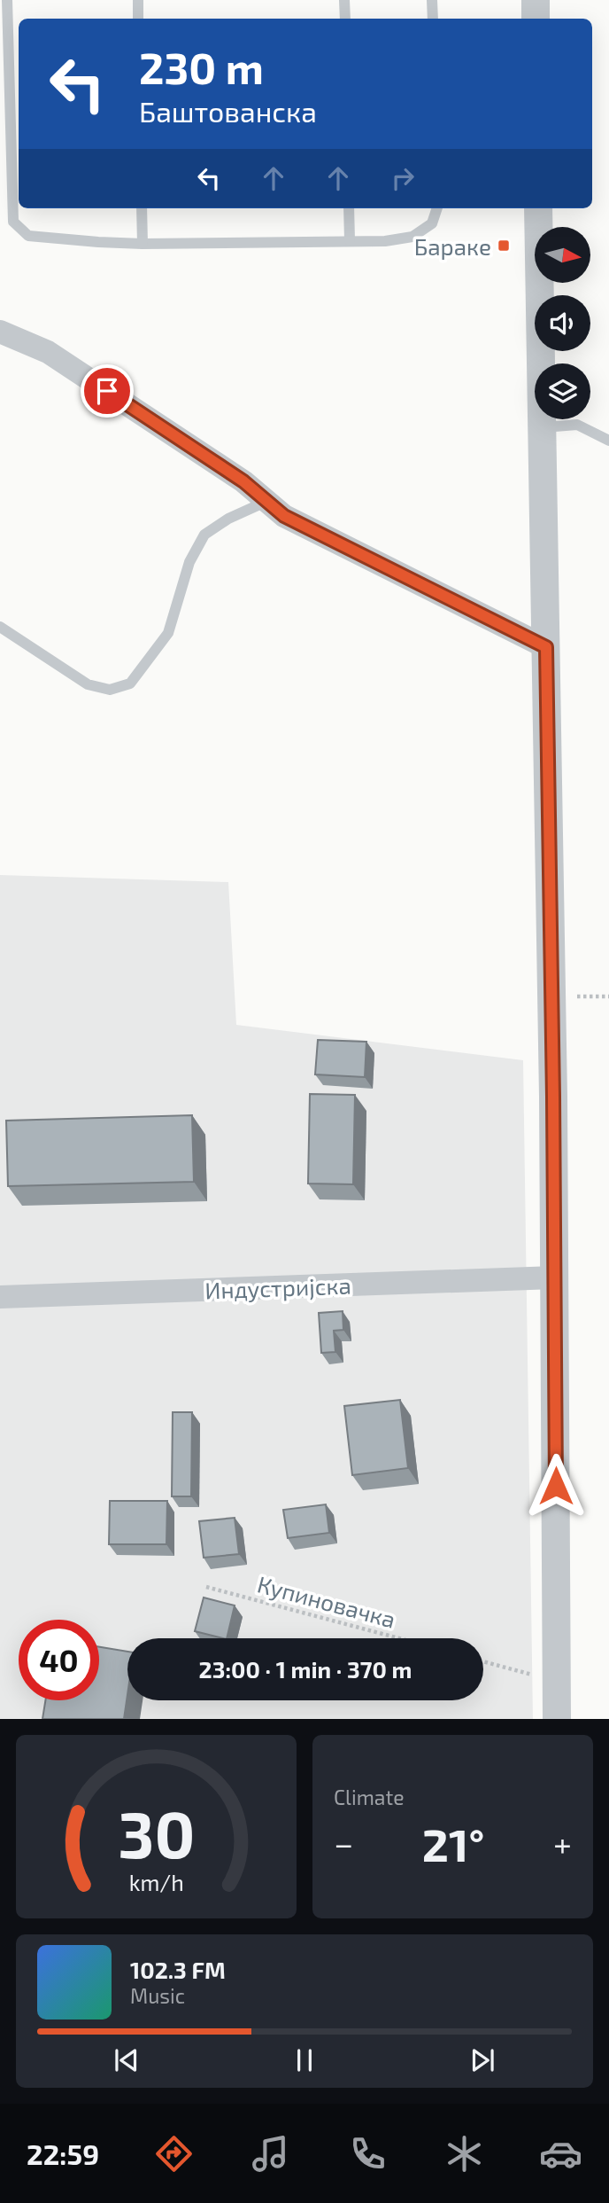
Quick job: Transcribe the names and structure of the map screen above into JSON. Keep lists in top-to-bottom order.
{
  "streets": {
    "street": ["Индустријска"],
    "path": ["Купиновачка"]
  },
  "places": {
    "transit": ["Бараке"]
  },
  "north": "right",
  "page": {
    "turn": ["230 m", "Баштованска"],
    "limit": "40",
    "trip": "23:00 · 1 min · 370 m",
    "tile": "Climate",
    "heat": ["−", "21°", "+"],
    "song": ["102.3 FM", "Music"],
    "tabs": "22:59",
    "gauge": ["30", "km/h"]
  }
}
